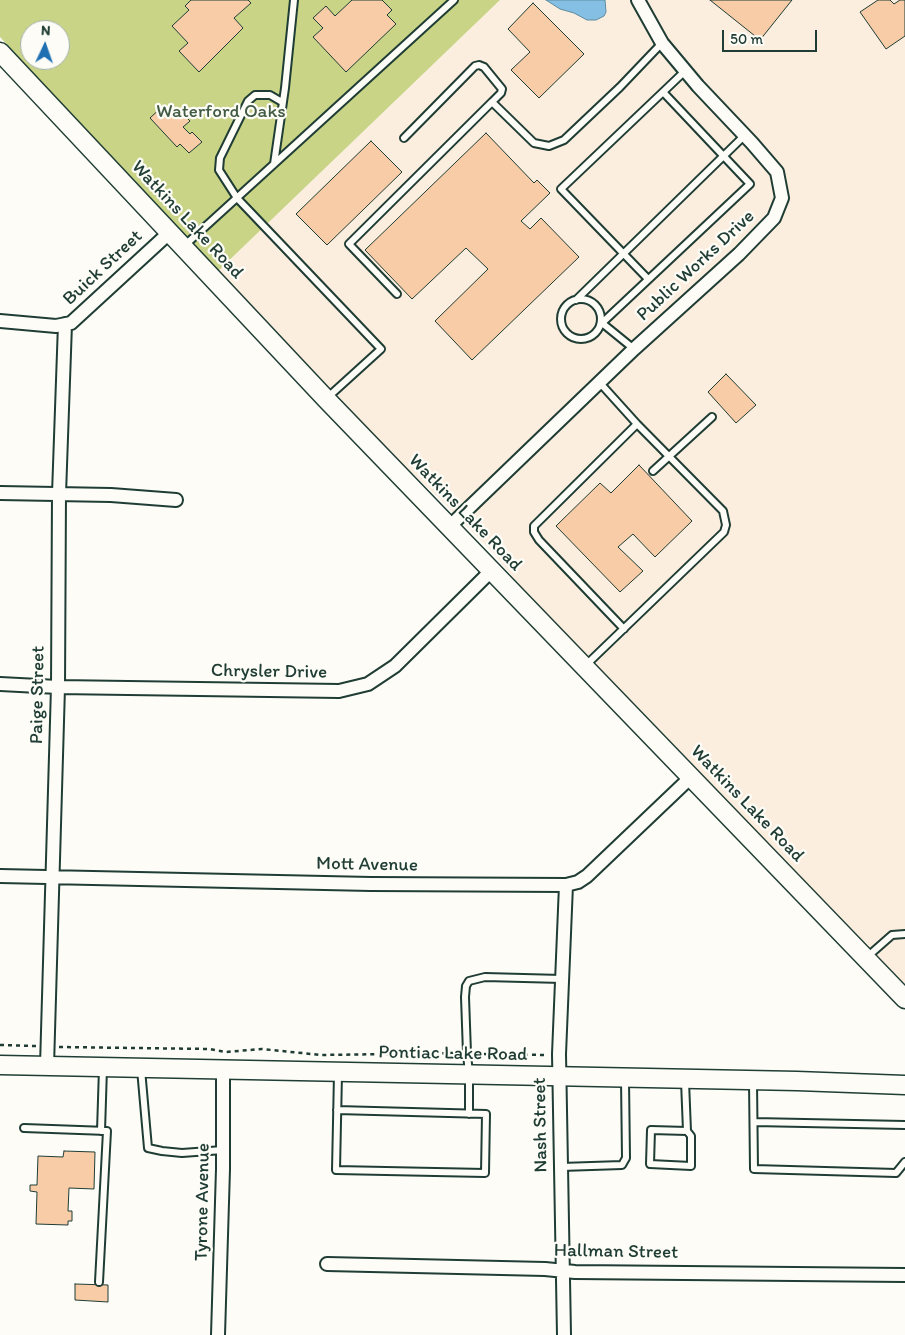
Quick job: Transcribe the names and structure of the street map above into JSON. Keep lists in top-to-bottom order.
{
  "streets": {
    "street": [
      "Watkins Lake Road",
      "Public Works Drive",
      "Buick Street",
      "Chrysler Drive",
      "Paige Street",
      "Mott Avenue",
      "Pontiac Lake Road",
      "Nash Street",
      "Tyrone Avenue",
      "Hallman Street"
    ]
  },
  "crossings": [
    ["Watkins Lake Road", "Public Works Drive"],
    ["Watkins Lake Road", "Buick Street"],
    ["Watkins Lake Road", "Chrysler Drive"],
    ["Watkins Lake Road", "Mott Avenue"],
    ["Buick Street", "Paige Street"],
    ["Chrysler Drive", "Paige Street"],
    ["Paige Street", "Mott Avenue"],
    ["Paige Street", "Pontiac Lake Road"],
    ["Mott Avenue", "Nash Street"],
    ["Pontiac Lake Road", "Nash Street"],
    ["Pontiac Lake Road", "Tyrone Avenue"],
    ["Nash Street", "Hallman Street"]
  ],
  "parks": ["Waterford Oaks"],
  "scale_bar": "50 m",
  "north": "top"
}
